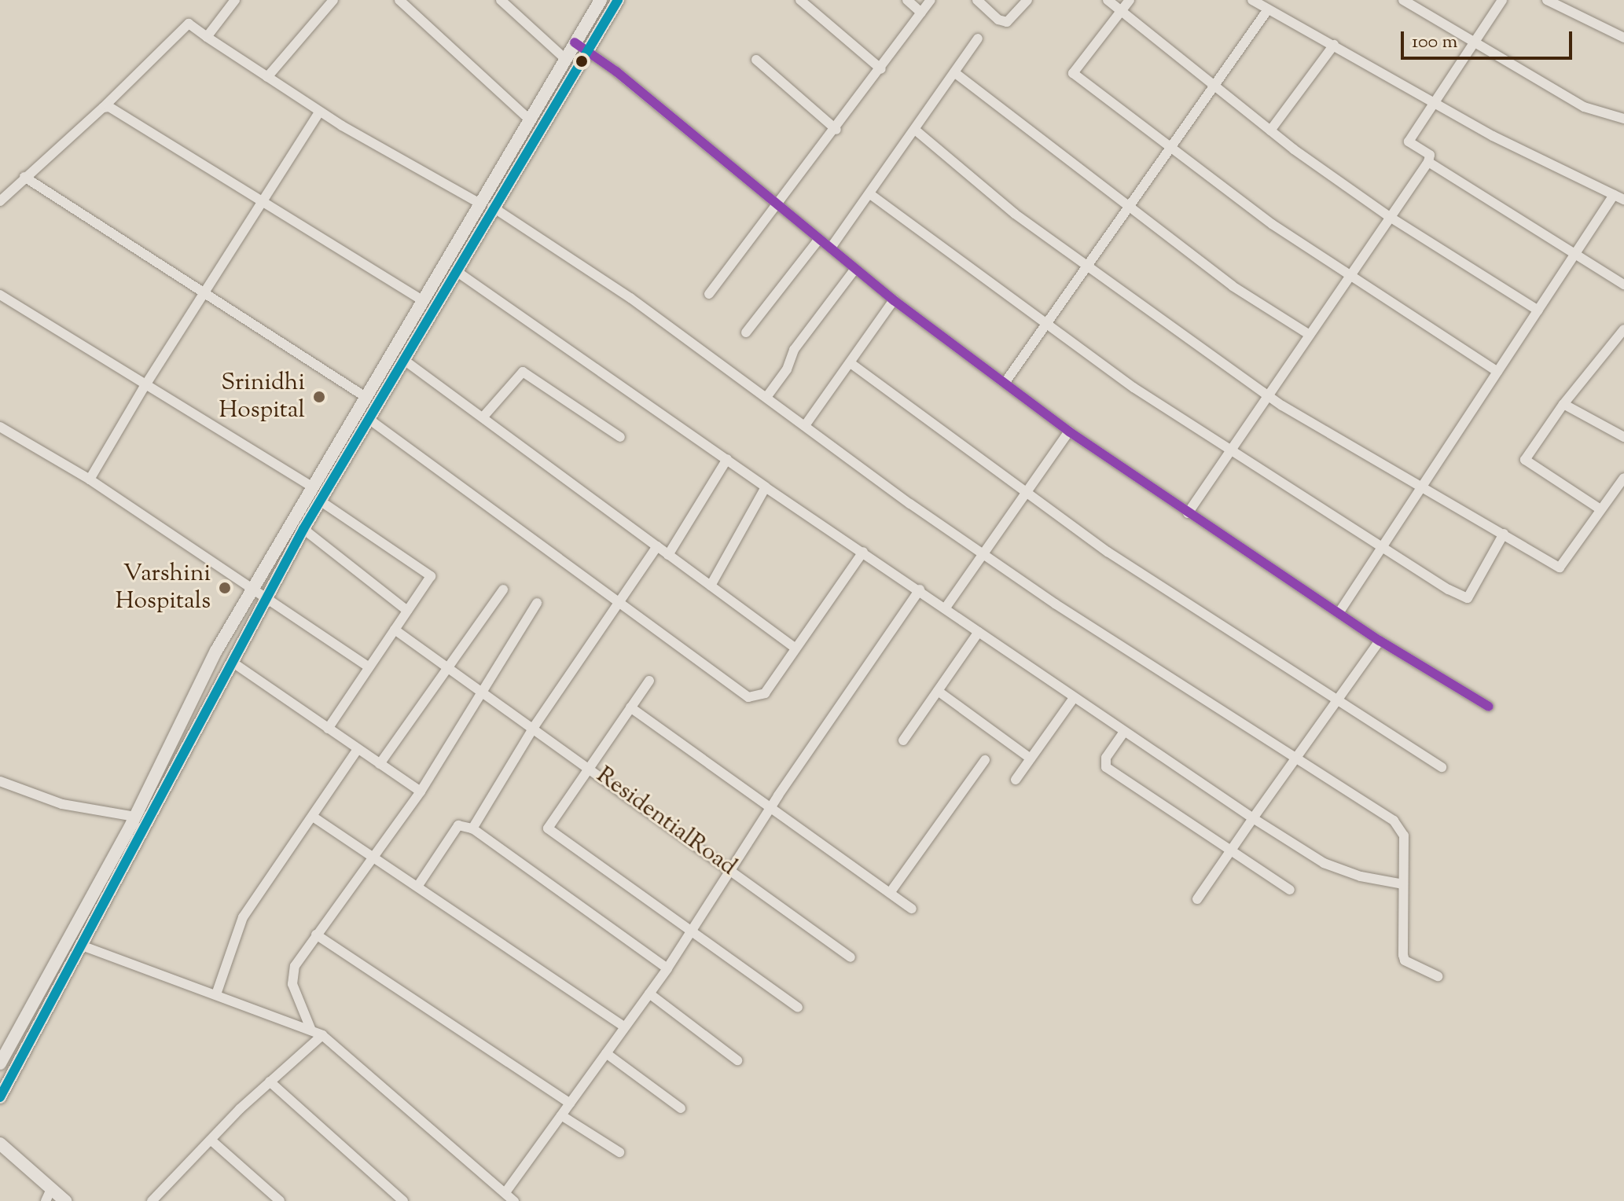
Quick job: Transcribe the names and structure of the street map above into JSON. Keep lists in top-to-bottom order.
{
  "streets": {
    "street": ["ResidentialRoad"]
  },
  "places": ["Srinidhi Hospital", "Varshini Hospitals"],
  "scale_bar": "100 m"
}
